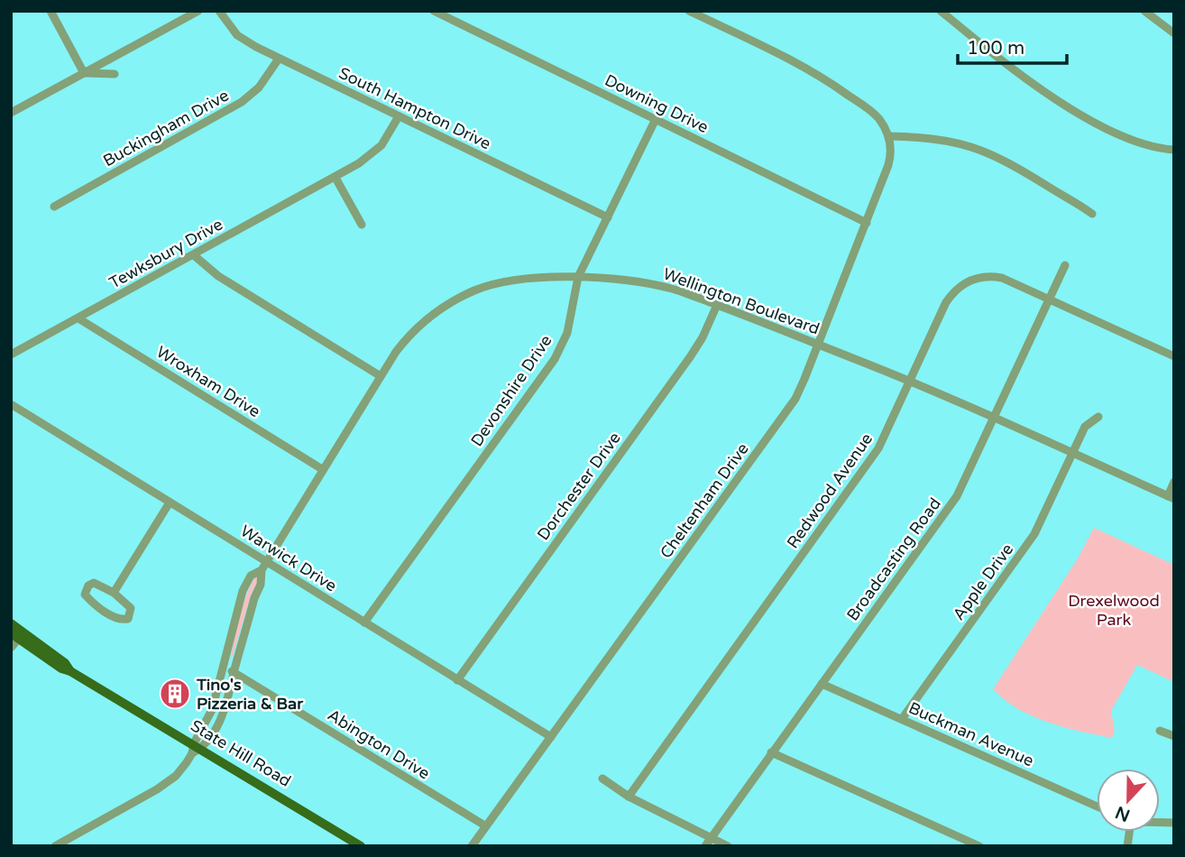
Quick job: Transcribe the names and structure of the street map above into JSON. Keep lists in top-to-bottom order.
{
  "streets": {
    "main road": ["State Hill Road"],
    "street": [
      "Downing Drive",
      "South Hampton Drive",
      "Buckingham Drive",
      "Tewksbury Drive",
      "Wellington Boulevard",
      "Wroxham Drive",
      "Devonshire Drive",
      "Dorchester Drive",
      "Redwood Avenue",
      "Cheltenham Drive",
      "Warwick Drive",
      "Broadcasting Road",
      "Apple Drive",
      "Buckman Avenue",
      "Abington Drive"
    ]
  },
  "crossings": [
    ["Downing Drive", "Devonshire Drive"],
    ["Downing Drive", "Cheltenham Drive"],
    ["South Hampton Drive", "Buckingham Drive"],
    ["South Hampton Drive", "Tewksbury Drive"],
    ["South Hampton Drive", "Devonshire Drive"],
    ["Tewksbury Drive", "Wroxham Drive"],
    ["Wellington Boulevard", "Wroxham Drive"],
    ["Wellington Boulevard", "Devonshire Drive"],
    ["Wellington Boulevard", "Dorchester Drive"],
    ["Wellington Boulevard", "Redwood Avenue"],
    ["Wellington Boulevard", "Cheltenham Drive"],
    ["Wellington Boulevard", "Warwick Drive"],
    ["Wellington Boulevard", "Broadcasting Road"],
    ["Wellington Boulevard", "Apple Drive"],
    ["Wellington Boulevard", "Abington Drive"],
    ["Wellington Boulevard", "State Hill Road"],
    ["Devonshire Drive", "Warwick Drive"],
    ["Dorchester Drive", "Warwick Drive"],
    ["Redwood Avenue", "Broadcasting Road"],
    ["Cheltenham Drive", "Warwick Drive"],
    ["Cheltenham Drive", "Abington Drive"],
    ["Broadcasting Road", "Buckman Avenue"],
    ["Apple Drive", "Buckman Avenue"]
  ],
  "parks": ["Drexelwood Park"],
  "places": {
    "building": ["Tino's Pizzeria & Bar"]
  },
  "scale_bar": "100 m",
  "north": "bottom"
}
